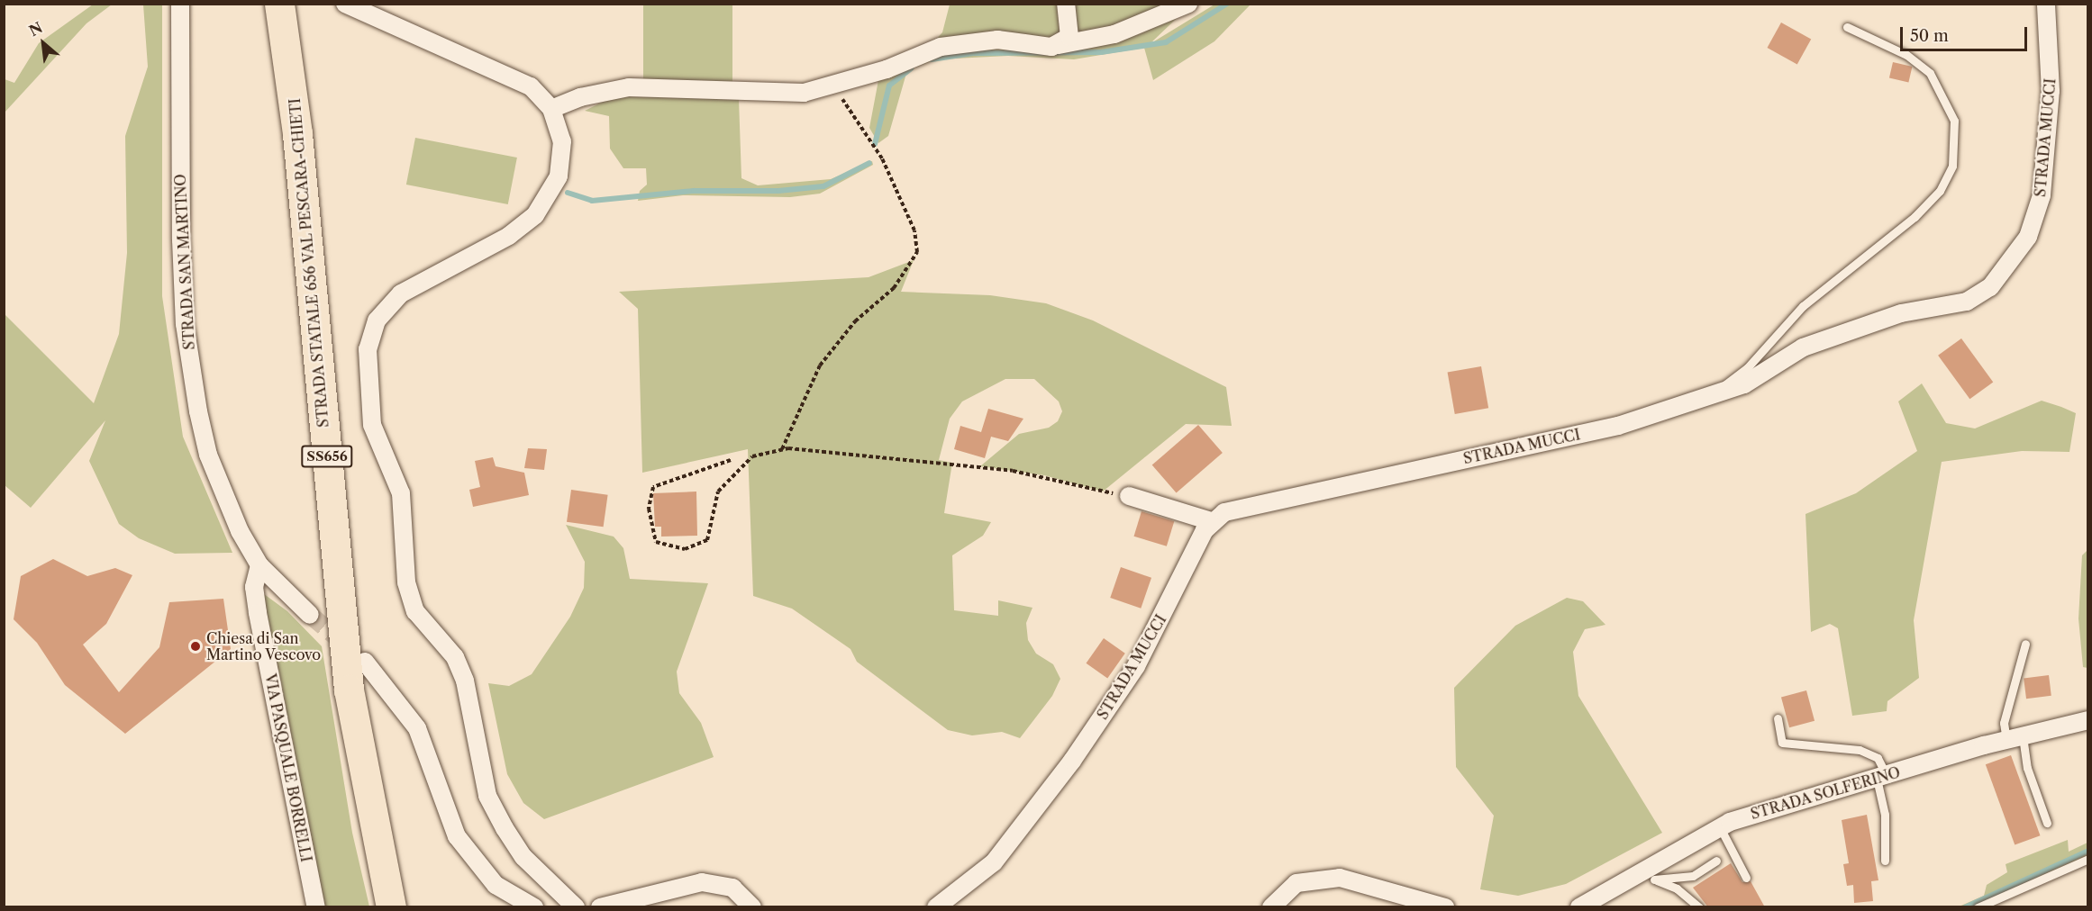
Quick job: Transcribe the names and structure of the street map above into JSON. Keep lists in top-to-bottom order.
{
  "streets": {
    "highway": ["STRADA STATALE 656 VAL PESCARA-CHIETI", "SS656"],
    "street": [
      "STRADA MUCCI",
      "STRADA SAN MARTINO",
      "VIA PASQUALE BORRELLI",
      "STRADA SOLFERINO"
    ]
  },
  "crossings": [
    ["STRADA SAN MARTINO", "VIA PASQUALE BORRELLI"]
  ],
  "places": ["Chiesa di San Martino Vescovo"],
  "scale_bar": "50 m",
  "north": "top left"
}
